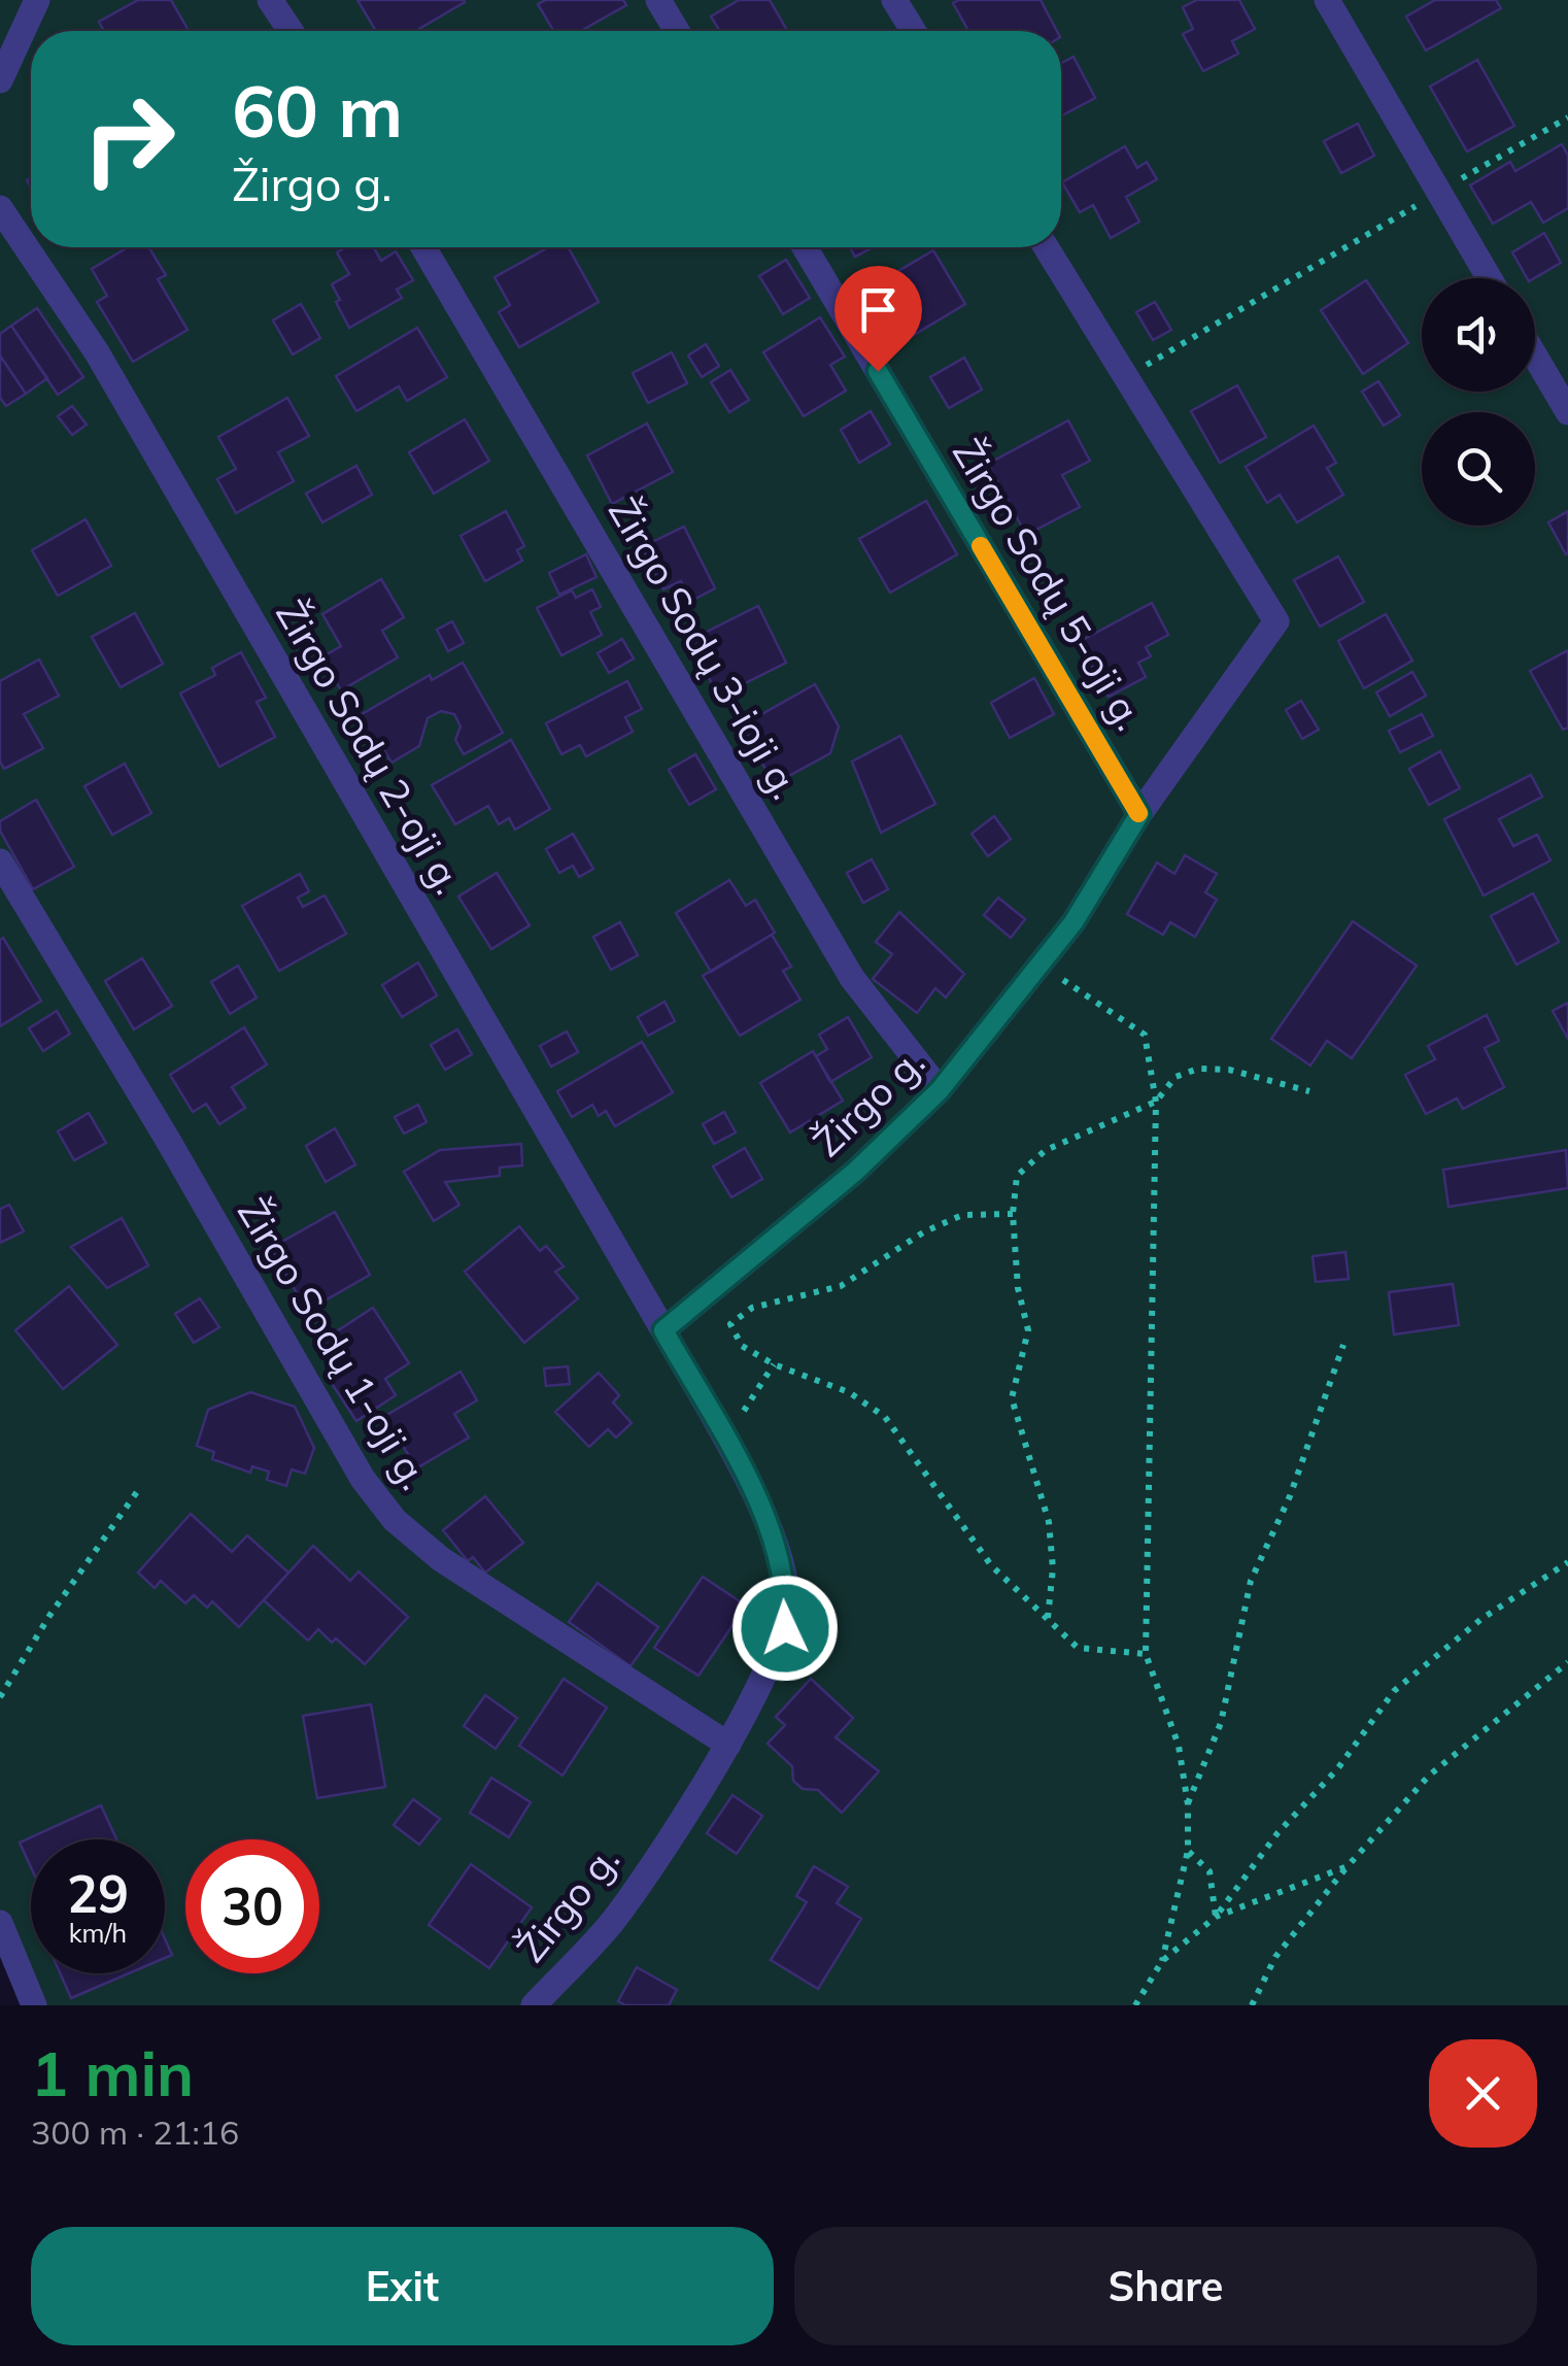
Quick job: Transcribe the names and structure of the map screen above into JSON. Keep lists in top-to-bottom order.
{
  "streets": {
    "street": [
      "Žirgo Sodų 5-oji g.",
      "Žirgo Sodų 3-ioji g.",
      "Žirgo Sodų 2-oji g.",
      "Žirgo g.",
      "Žirgo Sodų 1-oji g."
    ]
  },
  "crossings": [
    ["Žirgo Sodų 5-oji g.", "Žirgo g."],
    ["Žirgo Sodų 3-ioji g.", "Žirgo g."],
    ["Žirgo Sodų 2-oji g.", "Žirgo g."],
    ["Žirgo g.", "Žirgo Sodų 1-oji g."]
  ],
  "page": {
    "turn": ["60 m", "Žirgo g."],
    "speed": "29 km/h",
    "limit": "30",
    "heading": ["1 min", "300 m · 21:16"],
    "buttons": ["Exit", "Share"]
  }
}
